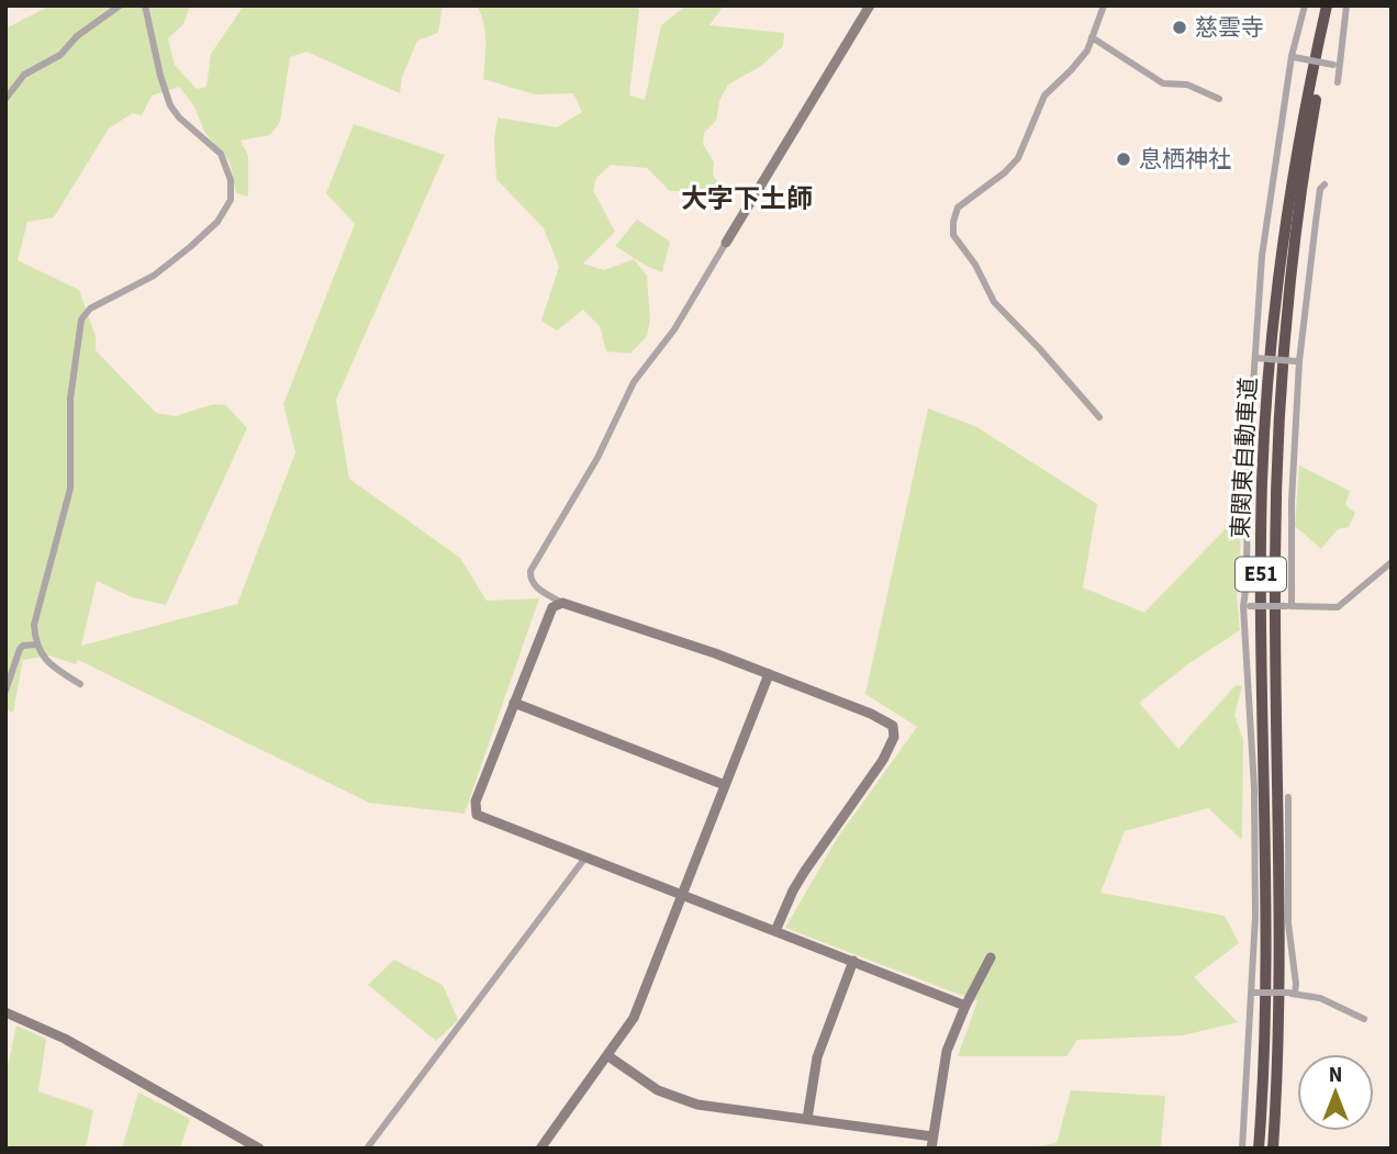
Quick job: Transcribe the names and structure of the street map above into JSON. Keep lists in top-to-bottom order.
{
  "streets": {
    "highway": ["東関東自動車道", "E51"]
  },
  "districts": ["大字下土師"],
  "places": ["慈雲寺", "息栖神社"],
  "north": "top"
}
